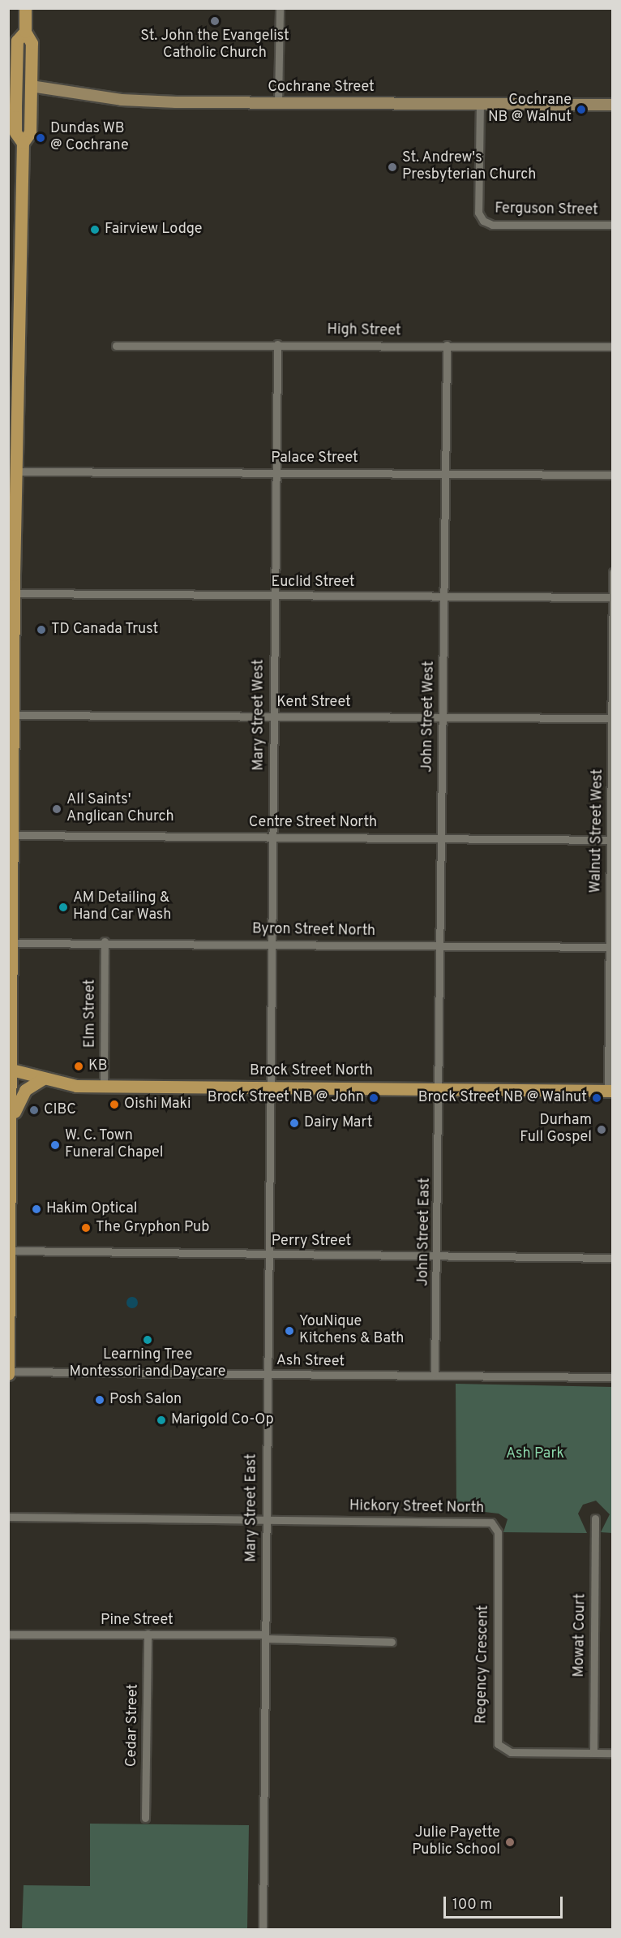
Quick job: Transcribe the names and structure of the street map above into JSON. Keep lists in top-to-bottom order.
{
  "streets": {
    "main road": ["Cochrane Street", "Brock Street North"],
    "street": [
      "Ferguson Street",
      "High Street",
      "Palace Street",
      "Euclid Street",
      "Kent Street",
      "Mary Street West",
      "John Street West",
      "Centre Street North",
      "Walnut Street West",
      "Byron Street North",
      "Elm Street",
      "John Street East",
      "Perry Street",
      "Ash Street",
      "Mary Street East",
      "Hickory Street North",
      "Pine Street",
      "Mowat Court",
      "Regency Crescent",
      "Cedar Street"
    ]
  },
  "crossings": [
    ["Cochrane Street", "Ferguson Street"],
    ["High Street", "Mary Street West"],
    ["High Street", "John Street West"],
    ["Palace Street", "Mary Street West"],
    ["Palace Street", "John Street West"],
    ["Euclid Street", "Mary Street West"],
    ["Euclid Street", "John Street West"],
    ["Euclid Street", "Walnut Street West"],
    ["Kent Street", "Mary Street West"],
    ["Kent Street", "John Street West"],
    ["Kent Street", "Walnut Street West"],
    ["Mary Street West", "Centre Street North"],
    ["Mary Street West", "Byron Street North"],
    ["Mary Street West", "Brock Street North"],
    ["Mary Street West", "Mary Street East"],
    ["John Street West", "Centre Street North"],
    ["John Street West", "Byron Street North"],
    ["John Street West", "Brock Street North"],
    ["John Street West", "John Street East"],
    ["Centre Street North", "Walnut Street West"],
    ["Walnut Street West", "Byron Street North"],
    ["Walnut Street West", "Brock Street North"],
    ["Byron Street North", "Elm Street"],
    ["Elm Street", "Brock Street North"],
    ["Brock Street North", "John Street East"],
    ["Brock Street North", "Mary Street East"],
    ["John Street East", "Perry Street"],
    ["John Street East", "Ash Street"],
    ["Perry Street", "Mary Street East"],
    ["Ash Street", "Mary Street East"],
    ["Mary Street East", "Hickory Street North"],
    ["Mary Street East", "Pine Street"],
    ["Hickory Street North", "Regency Crescent"],
    ["Pine Street", "Cedar Street"],
    ["Mowat Court", "Regency Crescent"]
  ],
  "parks": ["Ash Park"],
  "places": [
    "St. John the Evangelist Catholic Church",
    "Cochrane NB @ Walnut",
    "Dundas WB @ Cochrane",
    "St. Andrew's Presbyterian Church",
    "Fairview Lodge",
    "TD Canada Trust",
    "All Saints' Anglican Church",
    "AM Detailing & Hand Car Wash",
    "KB",
    "Brock Street NB @ John",
    "Brock Street NB @ Walnut",
    "Oishi Maki",
    "CIBC",
    "Dairy Mart",
    "Durham Full Gospel",
    "W. C. Town Funeral Chapel",
    "Hakim Optical",
    "The Gryphon Pub",
    "YouNique Kitchens & Bath",
    "Learning Tree Montessori and Daycare",
    "Posh Salon",
    "Marigold Co-Op",
    "Julie Payette Public School"
  ],
  "scale_bar": "100 m"
}
